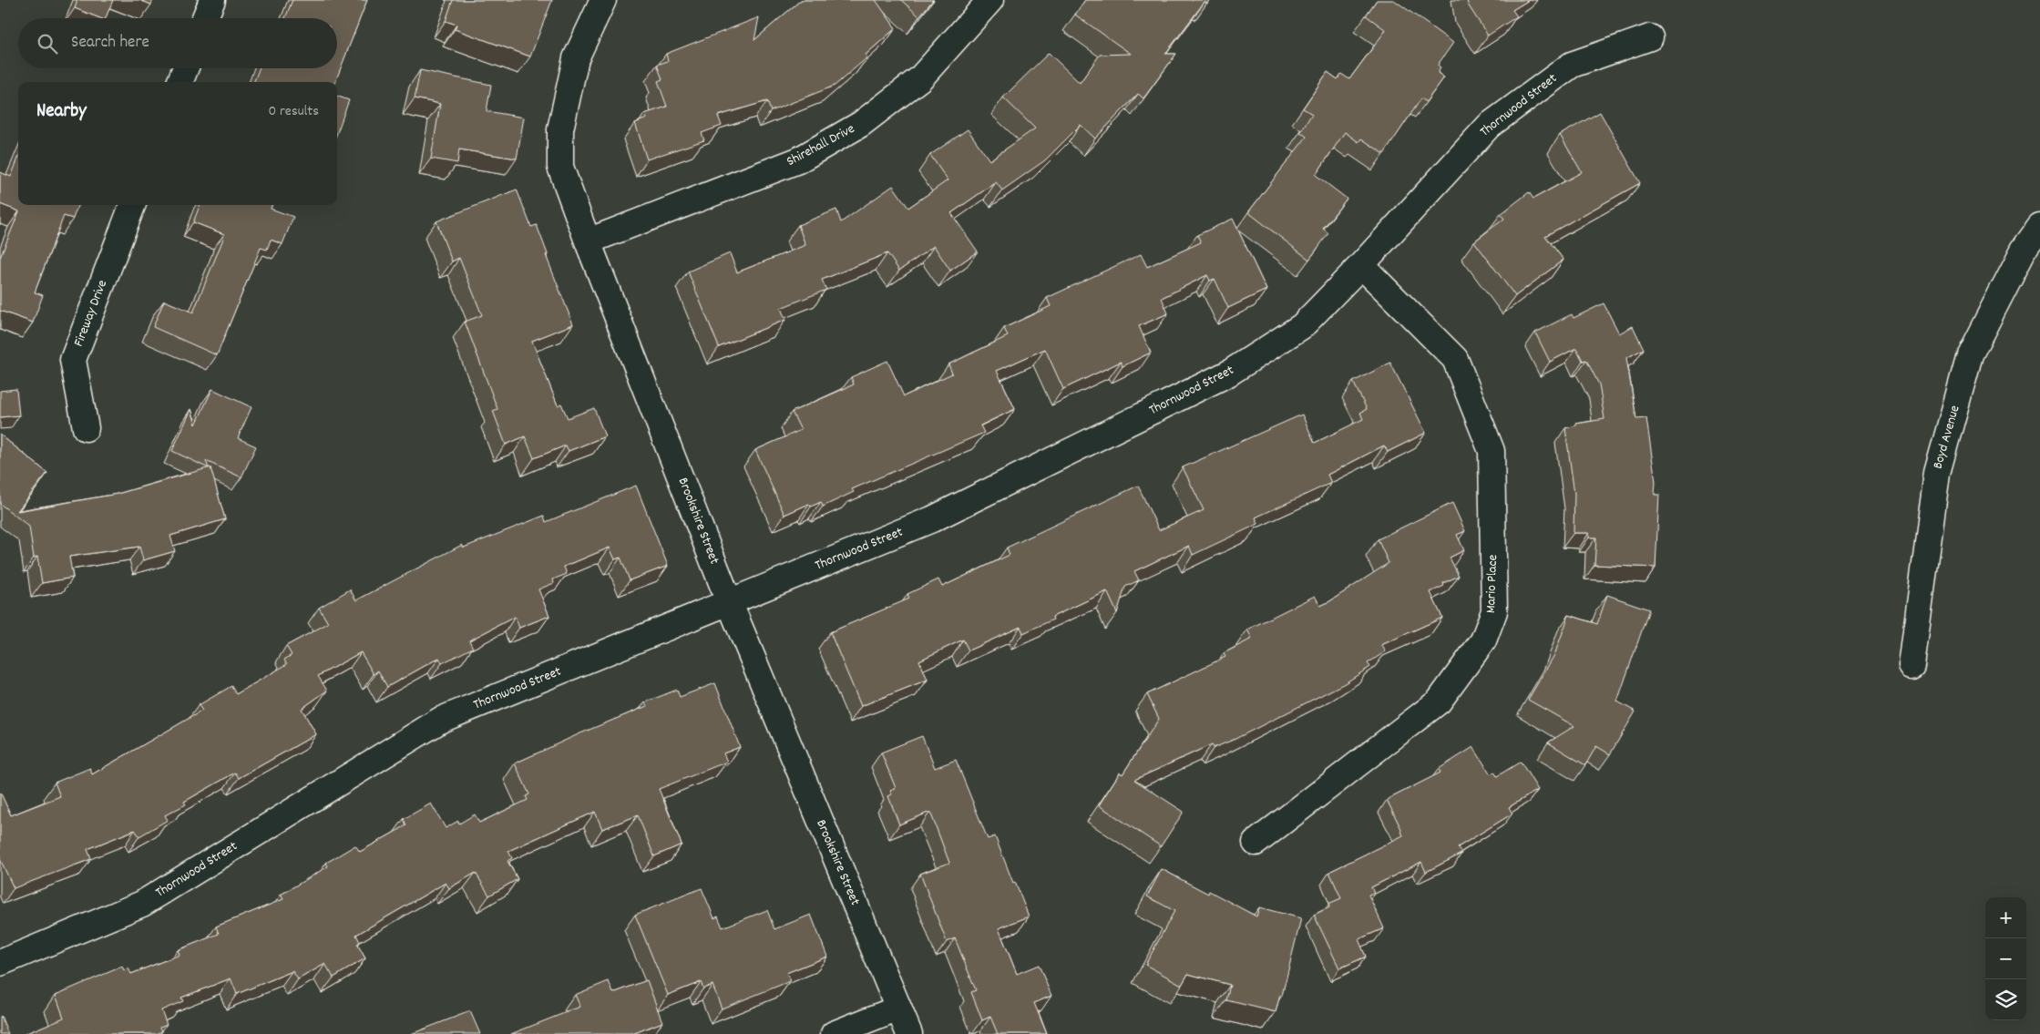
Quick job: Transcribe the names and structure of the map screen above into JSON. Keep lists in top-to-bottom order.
{
  "streets": {
    "street": [
      "Thornwood Street",
      "Shirehall Drive",
      "Fireway Drive",
      "Boyd Avenue",
      "Brookshire Street",
      "Mario Place"
    ]
  },
  "crossings": [
    ["Thornwood Street", "Brookshire Street"],
    ["Thornwood Street", "Mario Place"],
    ["Shirehall Drive", "Brookshire Street"]
  ],
  "page": {
    "search": "Search here",
    "heading": ["Nearby", "0 results"],
    "map_buttons": ["+", "−"]
  }
}
